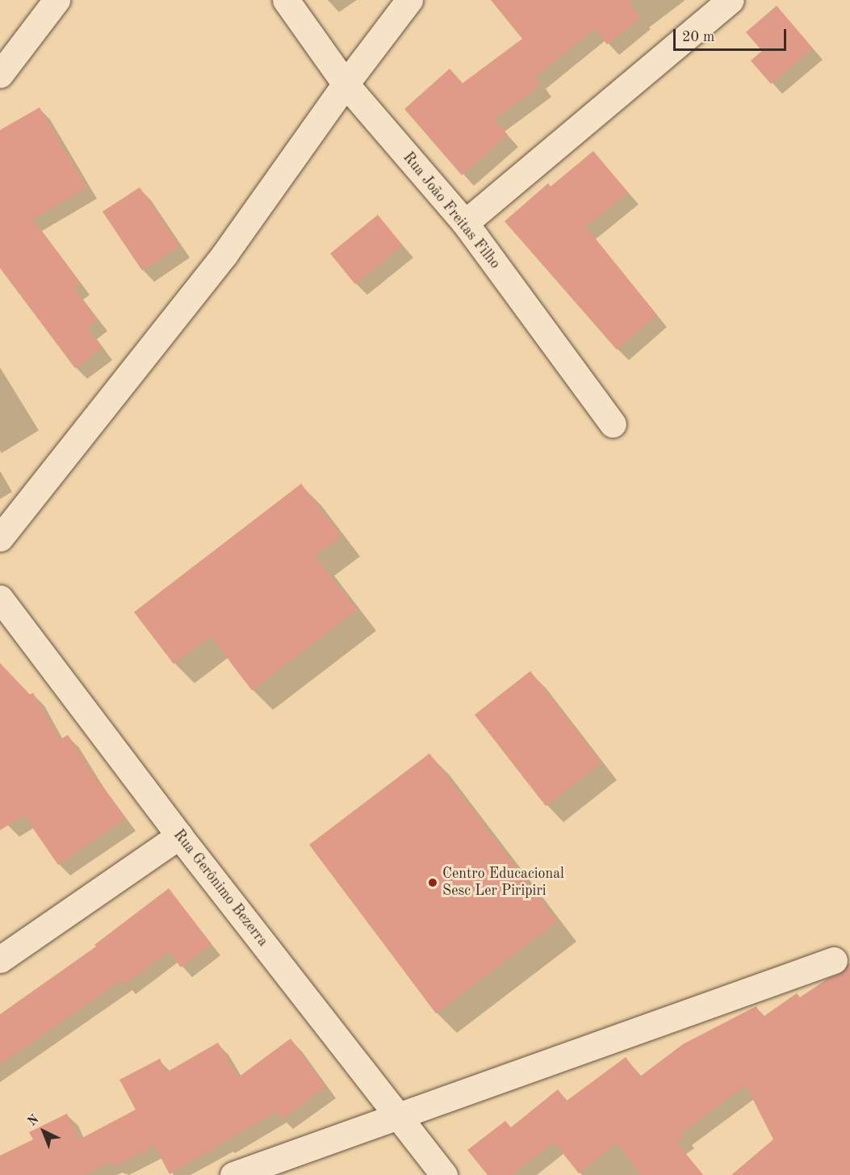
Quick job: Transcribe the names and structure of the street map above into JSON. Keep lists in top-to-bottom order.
{
  "streets": {
    "street": ["Rua João Freitas Filho", "Rua Gerônimo Bezerra"]
  },
  "places": ["Centro Educacional Sesc Ler Piripiri"],
  "scale_bar": "20 m",
  "north": "top left"
}
